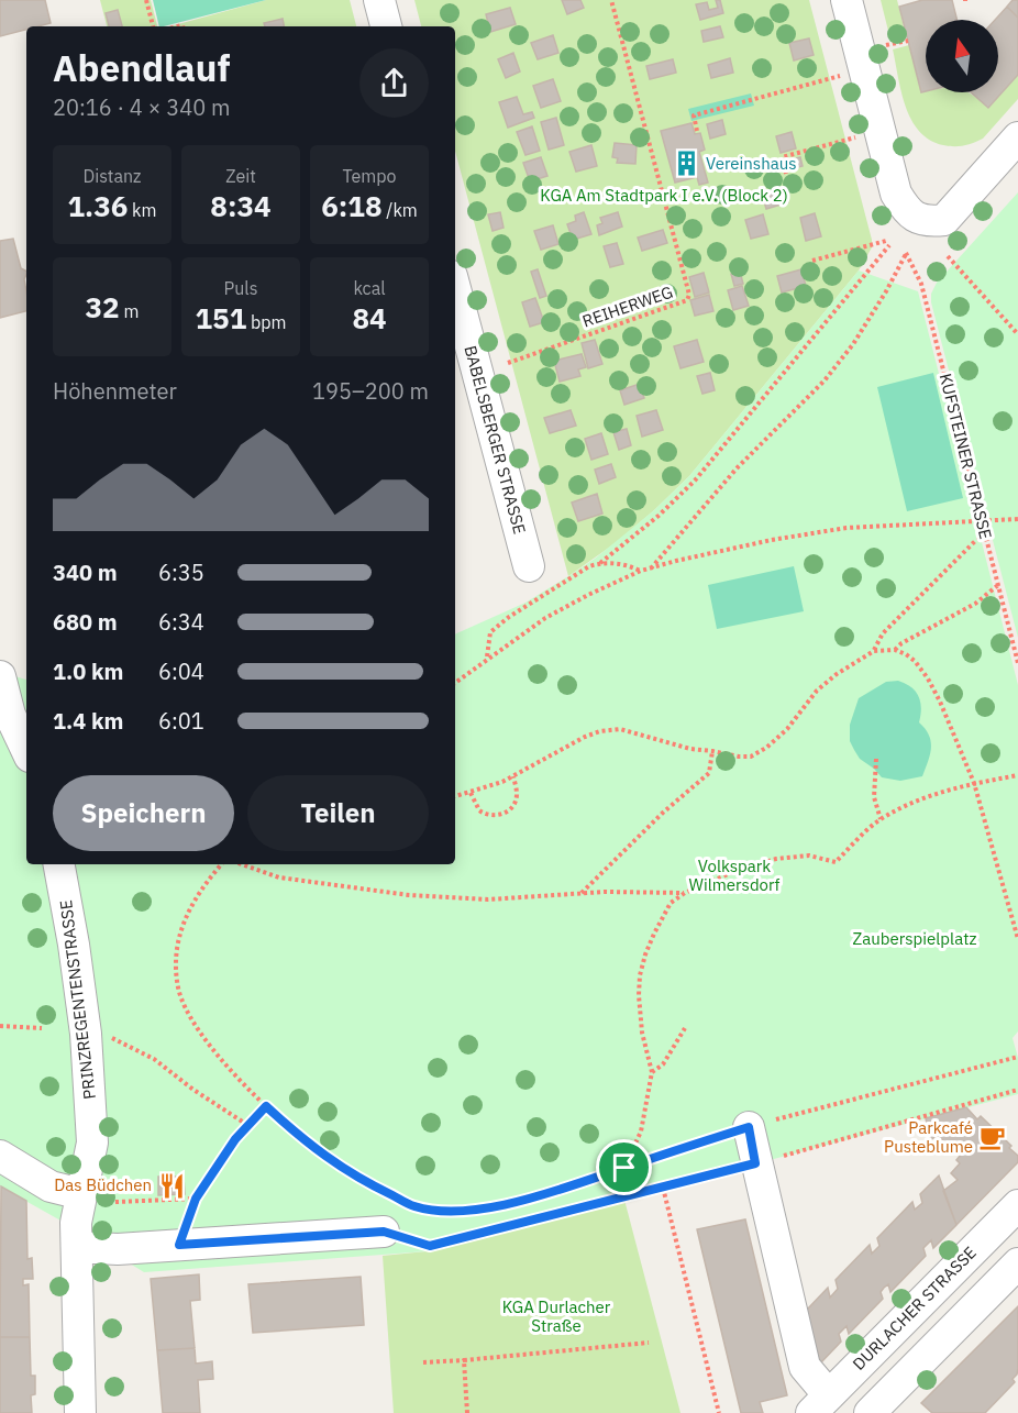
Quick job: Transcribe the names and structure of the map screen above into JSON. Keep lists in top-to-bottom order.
{
  "streets": {
    "street": ["BABELSBERGER STRASSE", "PRINZREGENTENSTRASSE", "DURLACHER STRASSE"],
    "path": ["REIHERWEG", "KUFSTEINER STRASSE"]
  },
  "parks": [
    "KGA Am Stadtpark I e.V. (Block 2)",
    "Volkspark Wilmersdorf",
    "Zauberspielplatz",
    "KGA Durlacher Straße"
  ],
  "places": {
    "building": ["Vereinshaus"],
    "cafe": ["Parkcafé Pusteblume"],
    "restaurant": ["Das Büdchen"]
  },
  "north": "top",
  "page": {
    "heading": ["Abendlauf", "20:16 · 4 × 340 m"],
    "stats": [
      ["Distanz", "1.36 km"],
      ["Zeit", "8:34"],
      ["Tempo", "6:18 /km"],
      ["32 m"],
      ["Puls", "151 bpm"],
      ["kcal", "84"]
    ],
    "chart": ["Höhenmeter", "195–200 m"],
    "list": [
      {
        "name": "340 m",
        "note": "6:35"
      },
      {
        "name": "680 m",
        "note": "6:34"
      },
      {
        "name": "1.0 km",
        "note": "6:04"
      },
      {
        "name": "1.4 km",
        "note": "6:01"
      }
    ],
    "buttons": ["Speichern", "Teilen"]
  }
}
